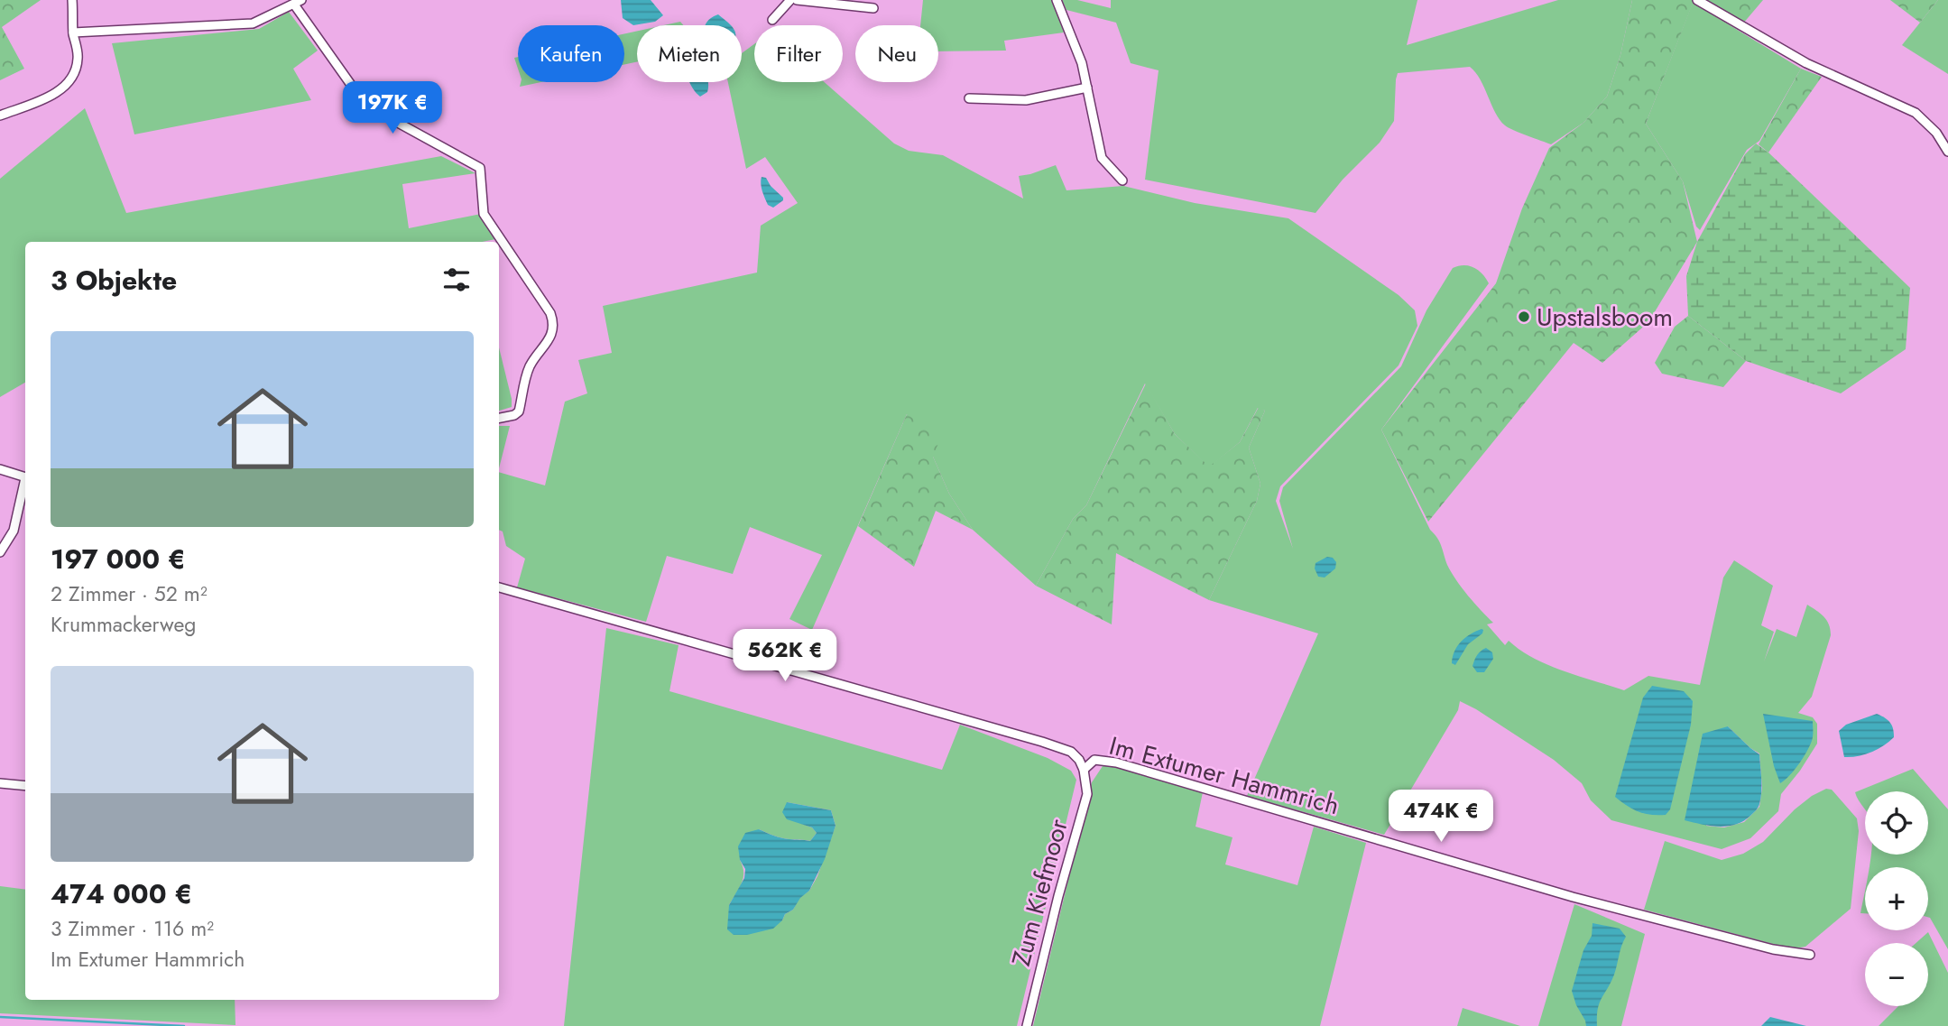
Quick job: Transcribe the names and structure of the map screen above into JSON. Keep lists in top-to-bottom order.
{
  "streets": {
    "street": ["Im Extumer Hammrich", "Zum Kiefmoor"]
  },
  "crossings": [
    ["Im Extumer Hammrich", "Zum Kiefmoor"]
  ],
  "places": ["Upstalsboom"],
  "page": {
    "chip": [
      "Kaufen",
      "Mieten",
      "Filter",
      "Neu"
    ],
    "price": ["197K €", "562K €", "474K €"],
    "heading": "3 Objekte",
    "list": [
      {
        "name": "197 000 €",
        "note": "2 Zimmer · 52 m² · Krummackerweg"
      },
      {
        "name": "474 000 €",
        "note": "3 Zimmer · 116 m² · Im Extumer Hammrich"
      }
    ],
    "map_buttons": ["+", "−"]
  }
}
